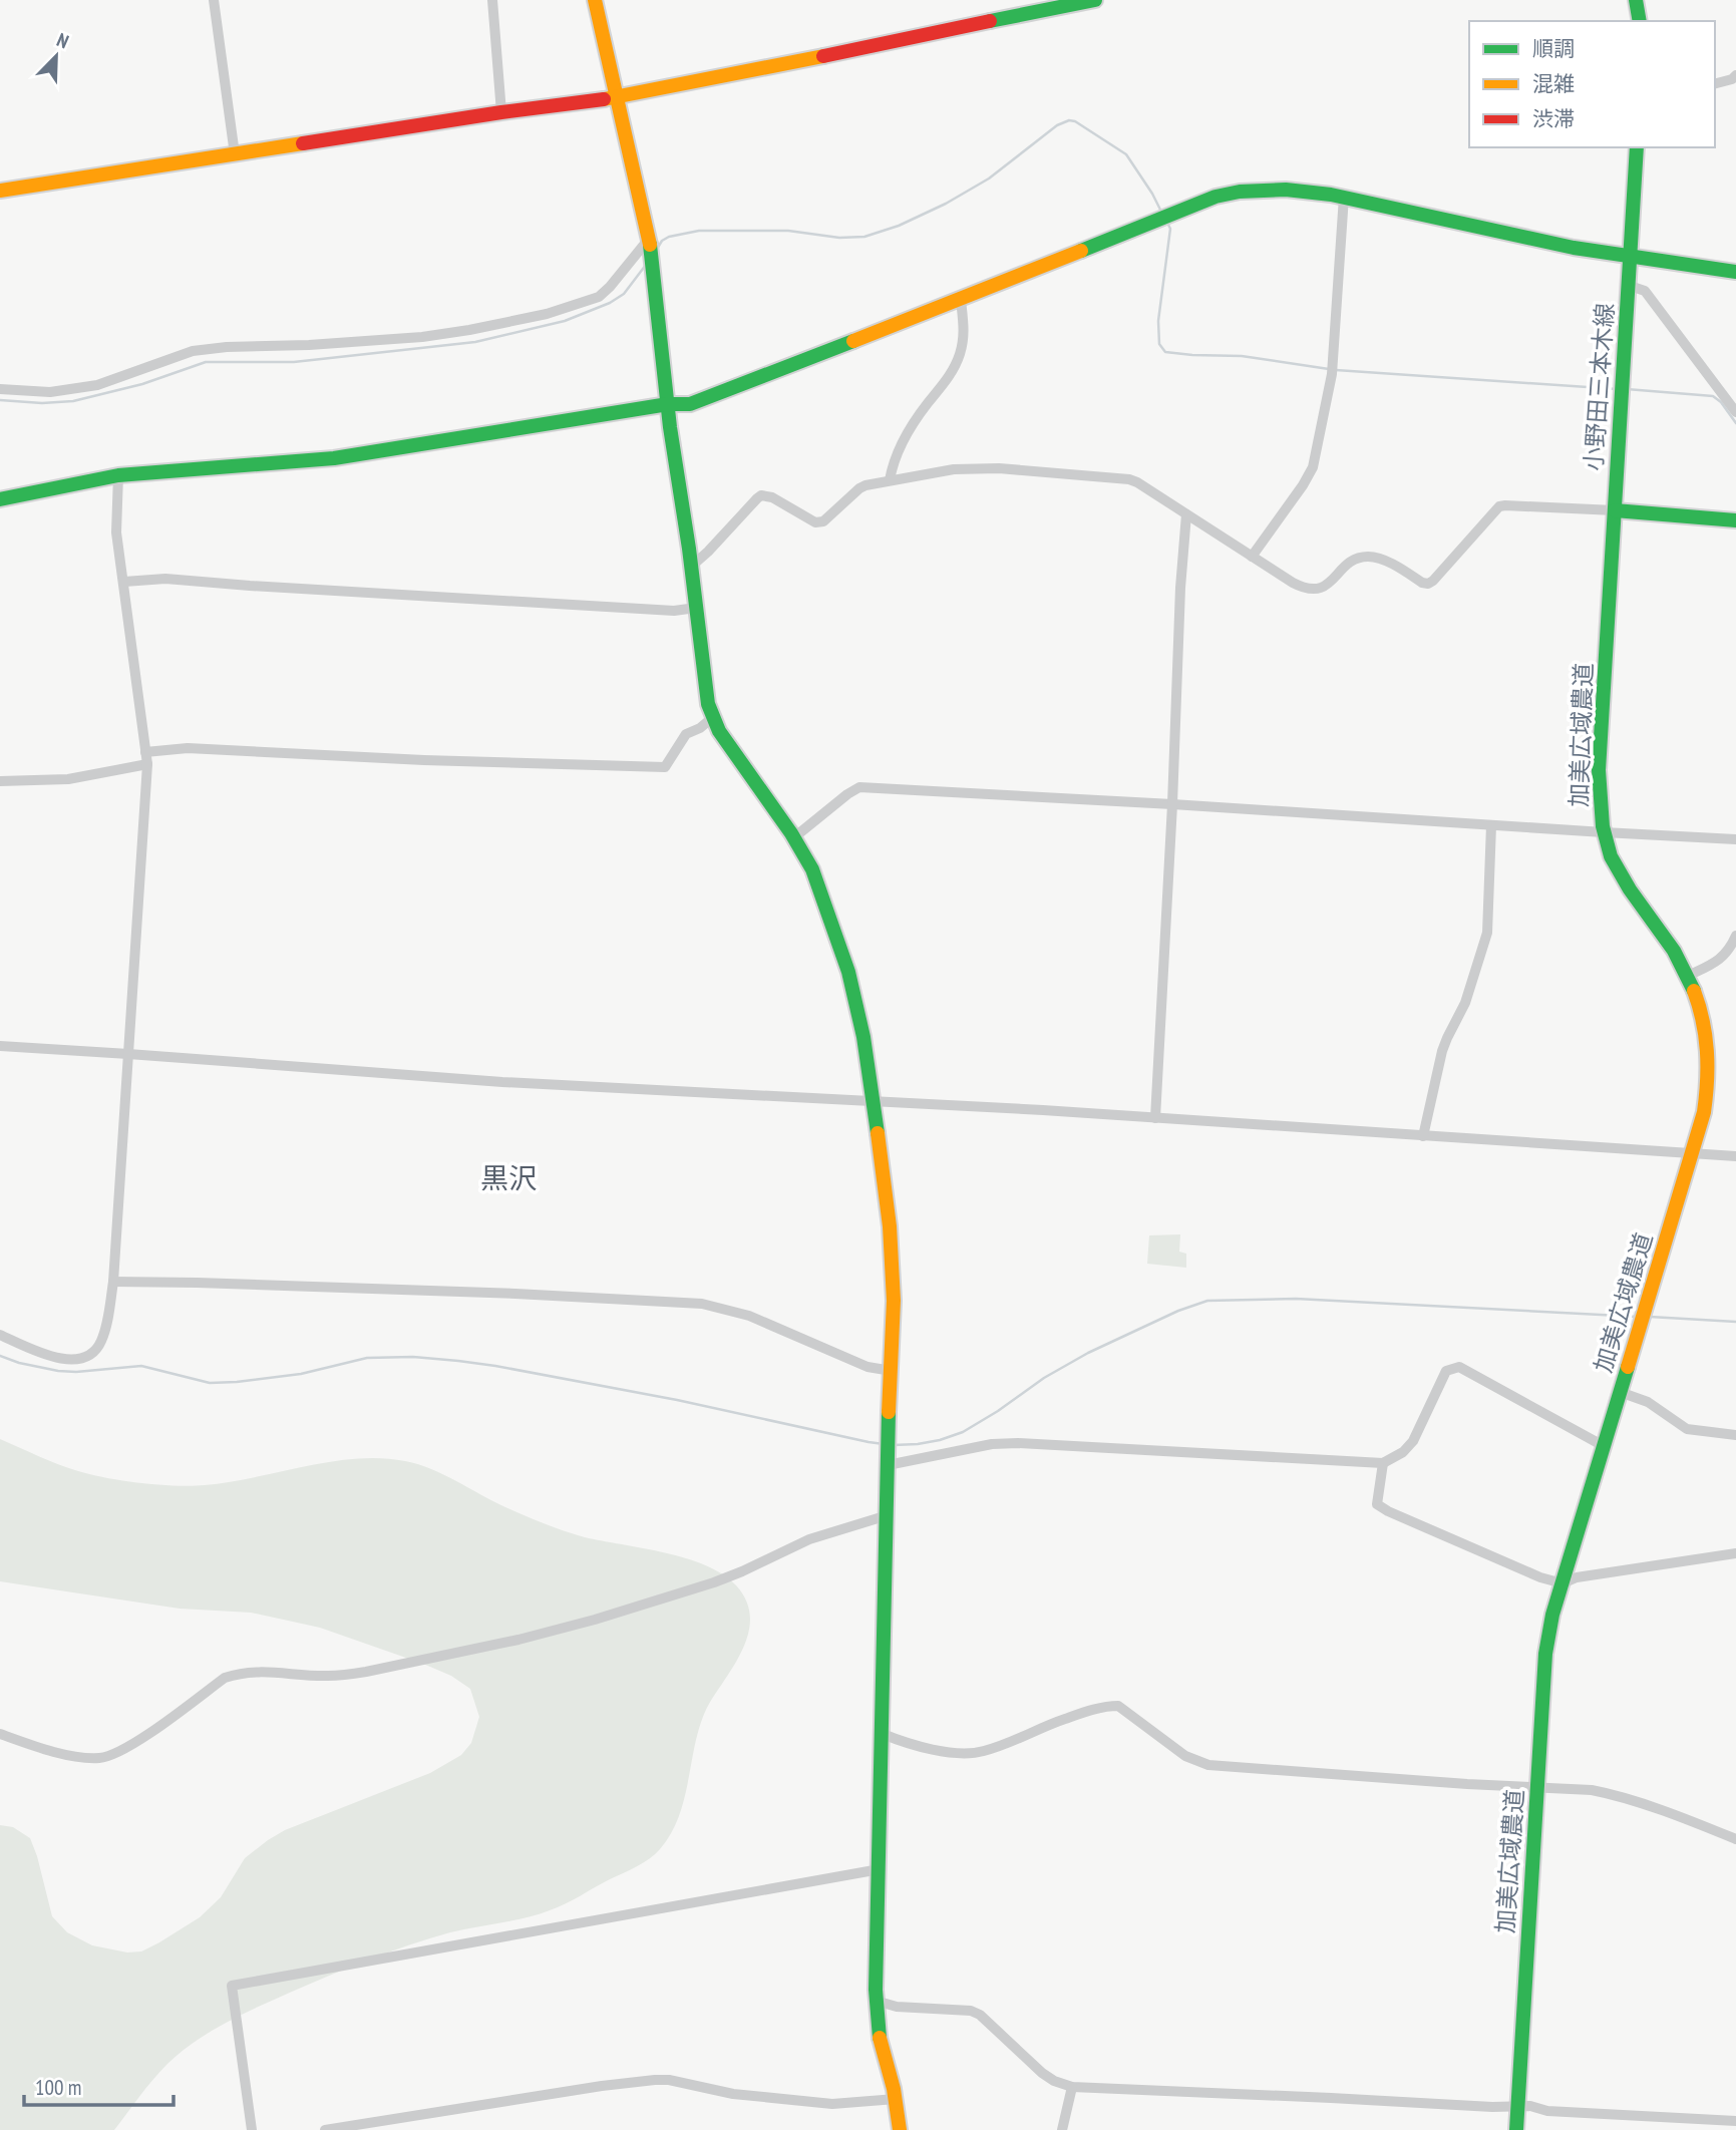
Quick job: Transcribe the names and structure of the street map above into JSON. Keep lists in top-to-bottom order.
{
  "streets": {
    "street": ["小野田三本木線", "加美広域農道"]
  },
  "crossings": [
    ["小野田三本木線", "加美広域農道"]
  ],
  "districts": ["黒沢"],
  "legend": ["順調", "混雑", "渋滞"],
  "scale_bar": "100 m",
  "north": "top right"
}
